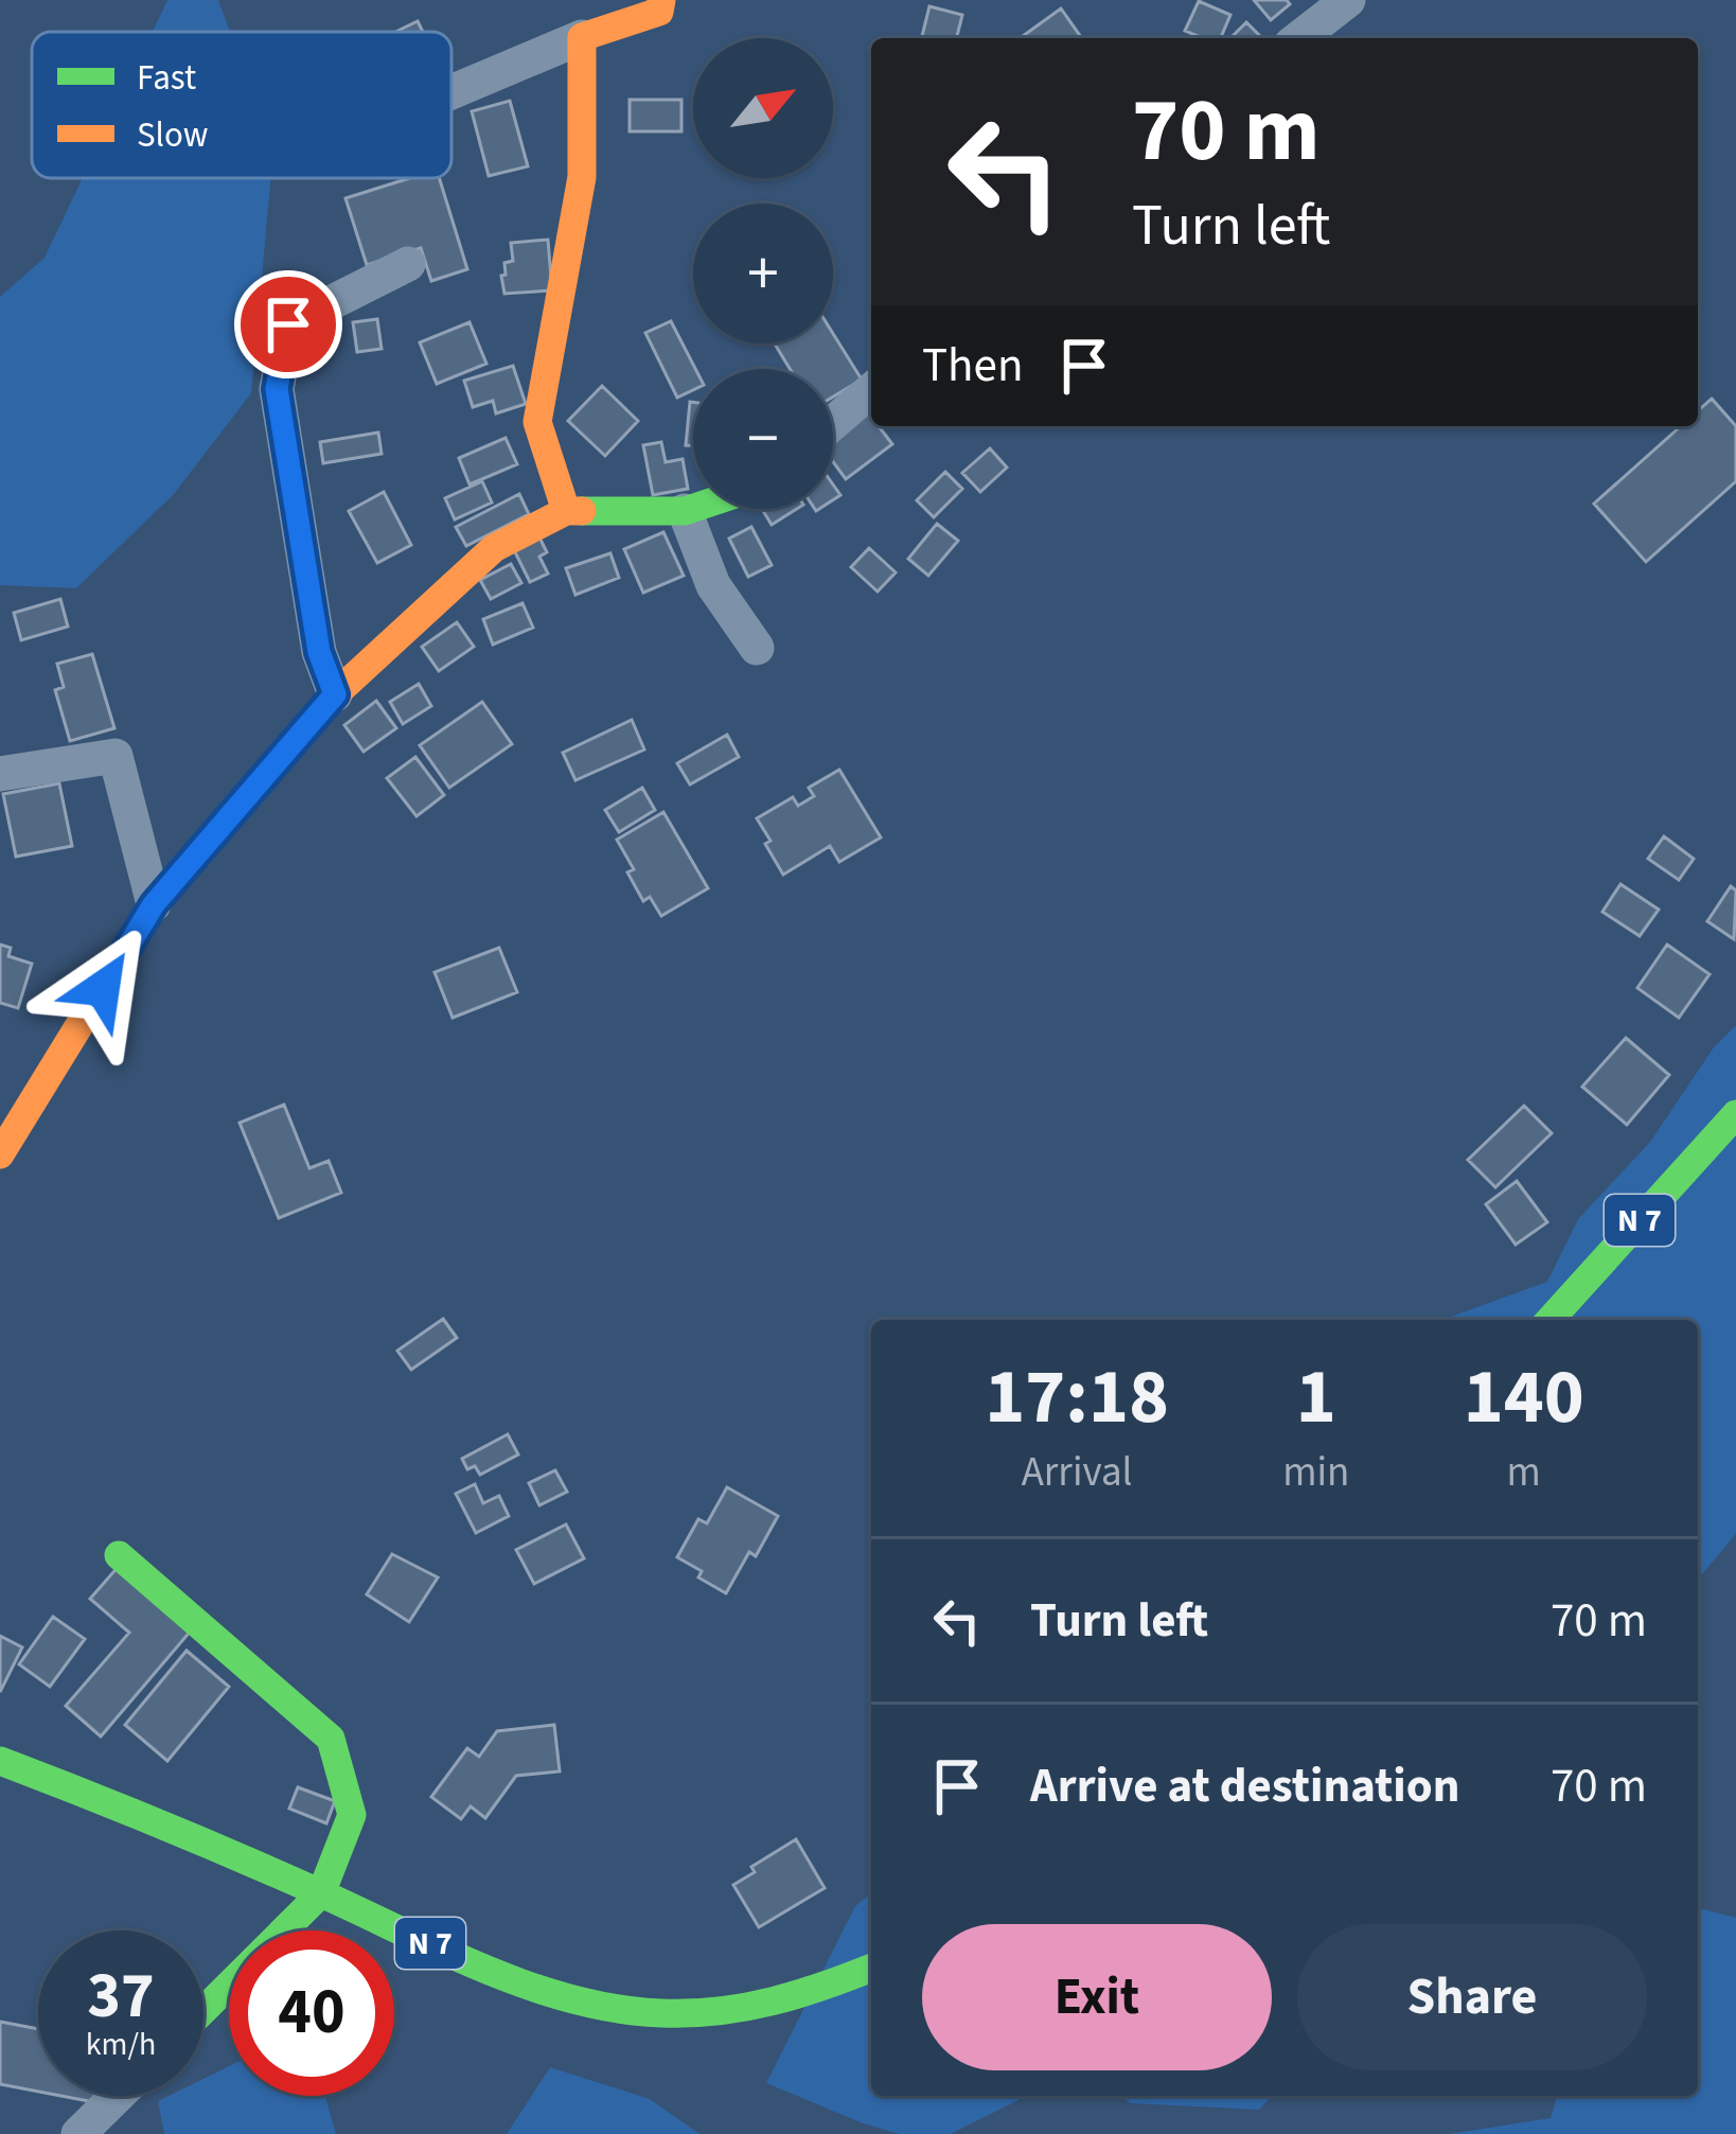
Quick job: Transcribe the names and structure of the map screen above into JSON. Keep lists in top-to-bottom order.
{
  "streets": {
    "street": ["N 7"]
  },
  "legend": ["Fast", "Slow"],
  "north": "top right",
  "page": {
    "map_buttons": ["+", "−"],
    "turn": ["70 m", "Turn left"],
    "then": "Then",
    "eta": [
      "17:18",
      "Arrival",
      "1",
      "min",
      "140",
      "m"
    ],
    "list": [
      {
        "name": "Turn left",
        "value": "70 m"
      },
      {
        "name": "Arrive at destination",
        "value": "70 m"
      }
    ],
    "buttons": ["Exit", "Share"],
    "speed": "37 km/h",
    "limit": "40"
  }
}
